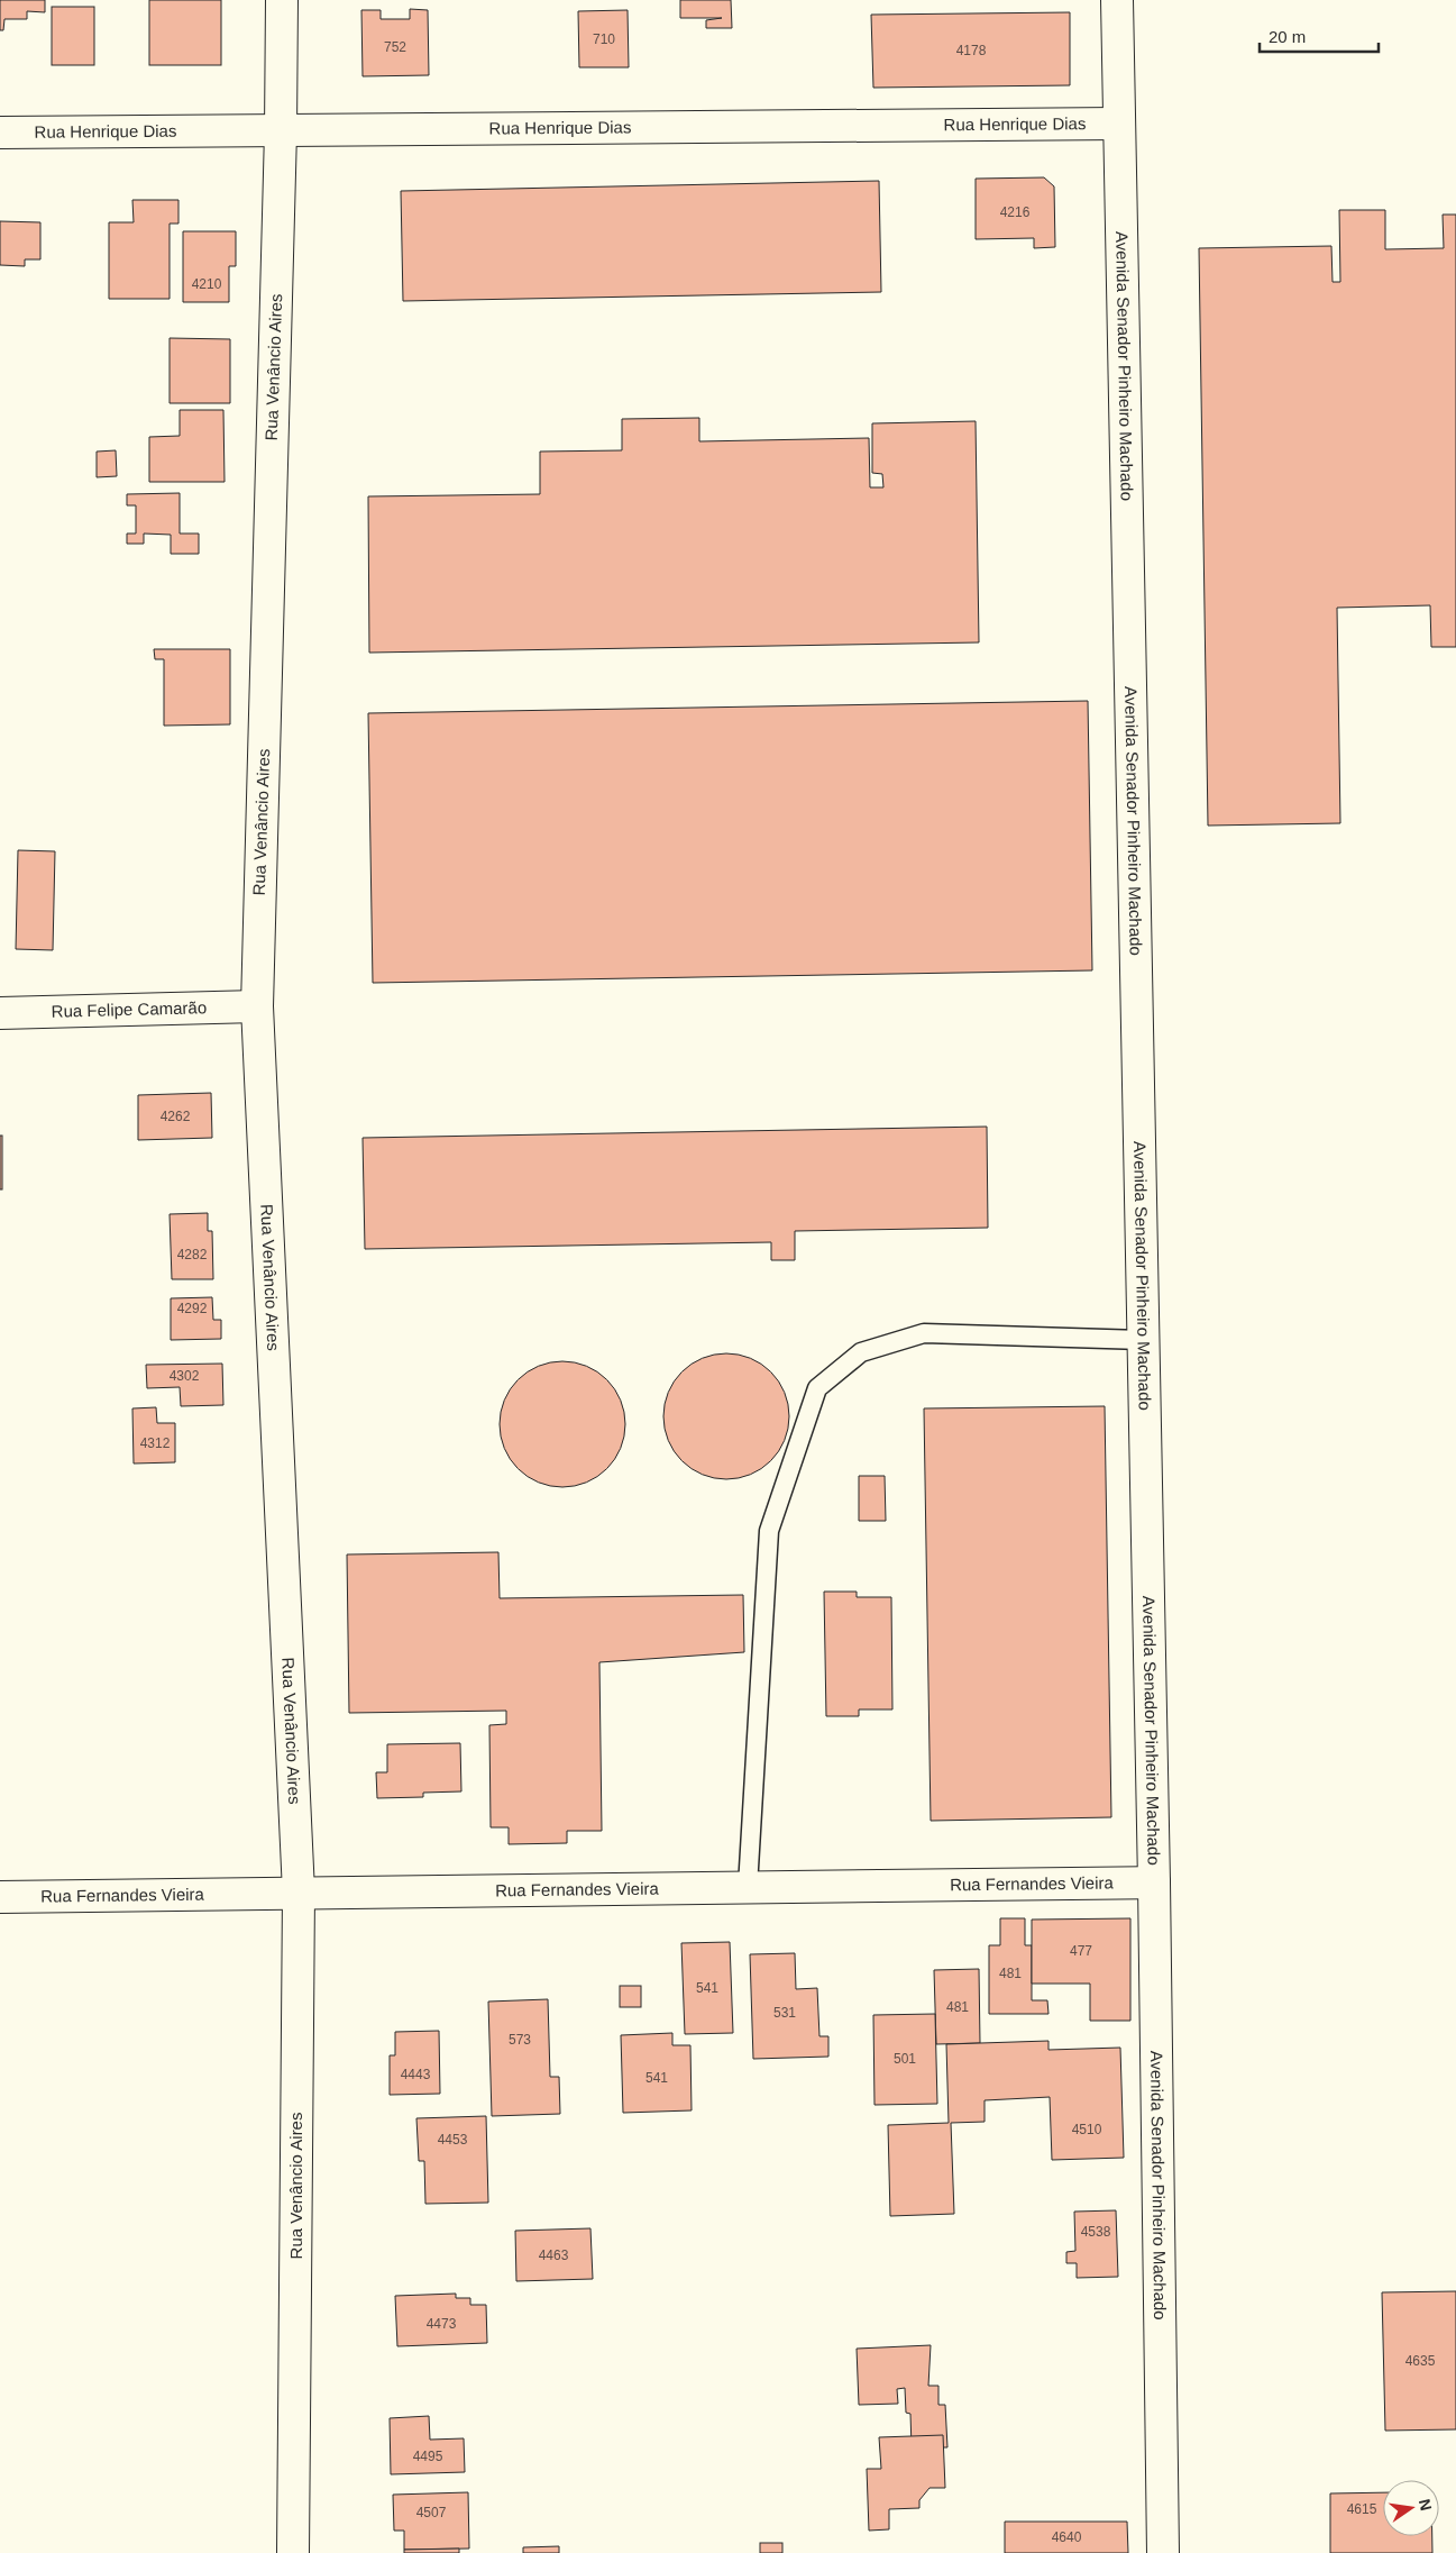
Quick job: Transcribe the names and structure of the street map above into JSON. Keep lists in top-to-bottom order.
{
  "streets": {
    "street": [
      "Rua Henrique Dias",
      "Rua Venâncio Aires",
      "Avenida Senador Pinheiro Machado",
      "Rua Felipe Camarão",
      "Rua Fernandes Vieira"
    ]
  },
  "crossings": [
    ["Rua Henrique Dias", "Rua Venâncio Aires"],
    ["Rua Henrique Dias", "Avenida Senador Pinheiro Machado"],
    ["Rua Venâncio Aires", "Rua Felipe Camarão"],
    ["Rua Venâncio Aires", "Rua Fernandes Vieira"],
    ["Avenida Senador Pinheiro Machado", "Rua Fernandes Vieira"]
  ],
  "house_numbers": [
    "710",
    "752",
    "4178",
    "4216",
    "4210",
    "4262",
    "4282",
    "4292",
    "4302",
    "4312",
    "477",
    "481",
    "541",
    "481",
    "531",
    "573",
    "501",
    "4443",
    "541",
    "4510",
    "4453",
    "4538",
    "4463",
    "4473",
    "4635",
    "4495",
    "4615",
    "4507",
    "4640"
  ],
  "scale_bar": "20 m",
  "north": "right"
}
